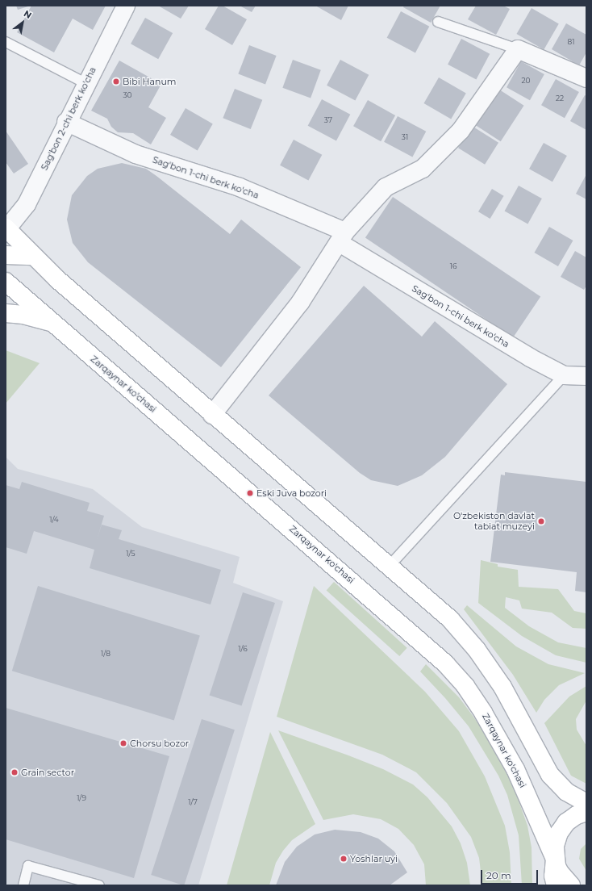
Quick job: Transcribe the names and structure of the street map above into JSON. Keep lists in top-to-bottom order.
{
  "streets": {
    "main road": ["Zarqaynar ko'chasi"],
    "street": ["Sag'bon 2-chi berk ko'cha", "Sag'bon 1-chi berk ko'cha"]
  },
  "crossings": [
    ["Sag'bon 2-chi berk ko'cha", "Sag'bon 1-chi berk ko'cha"]
  ],
  "places": [
    "Bibi Hanum",
    "Eski Juva bozori",
    "O'zbekiston davlat tabiat muzeyi",
    "Chorsu bozor",
    "Grain sector",
    "Yoshlar uyi"
  ],
  "house_numbers": [
    "81",
    "20",
    "30",
    "22",
    "37",
    "31",
    "16",
    "1/4",
    "1/5",
    "1/6",
    "1/8",
    "1/9",
    "1/7"
  ],
  "scale_bar": "20 m",
  "north": "top right"
}
